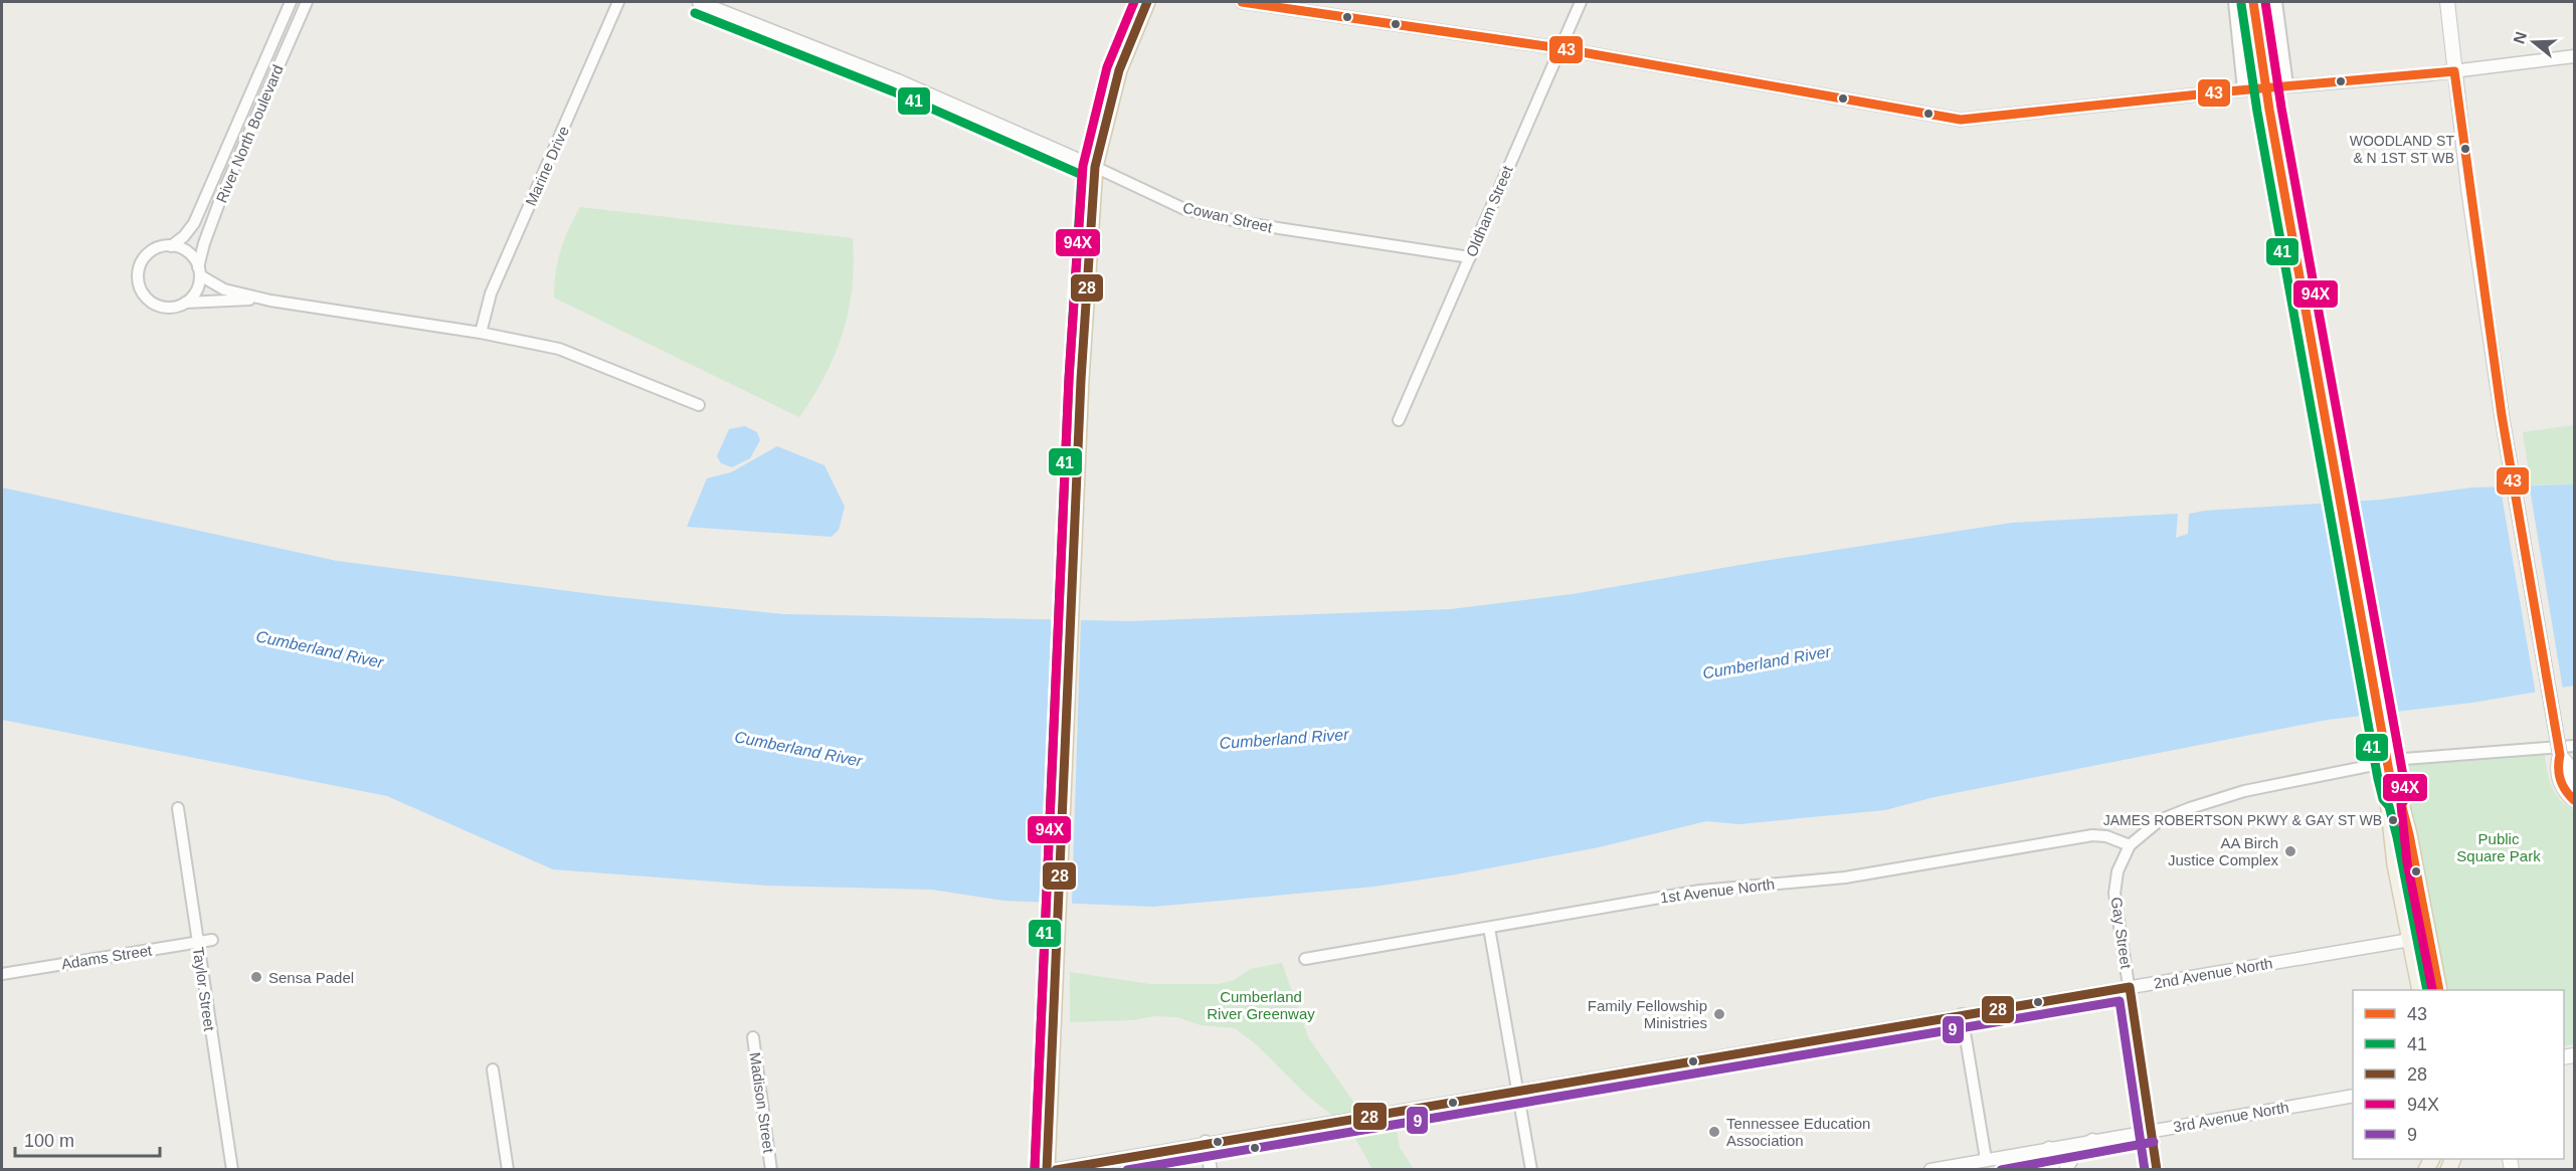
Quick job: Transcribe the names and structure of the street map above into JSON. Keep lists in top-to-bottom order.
{
  "streets": {
    "street": [
      "River North Boulevard",
      "Marine Drive",
      "Oldham Street",
      "Cowan Street",
      "1st Avenue North",
      "Gay Street",
      "Adams Street",
      "2nd Avenue North",
      "Taylor Street",
      "Madison Street",
      "3rd Avenue North"
    ]
  },
  "crossings": [
    ["Oldham Street", "Cowan Street"],
    ["1st Avenue North", "Gay Street"],
    ["Gay Street", "2nd Avenue North"],
    ["Gay Street", "3rd Avenue North"],
    ["Adams Street", "Taylor Street"]
  ],
  "water": ["Cumberland River"],
  "parks": ["Public Square Park", "Cumberland River Greenway"],
  "places": [
    "WOODLAND ST & N 1ST ST WB",
    "JAMES ROBERTSON PKWY & GAY ST WB",
    "AA Birch Justice Complex",
    "Sensa Padel",
    "Family Fellowship Ministries",
    "Tennessee Education Association"
  ],
  "lines": [
    "transit line 43",
    "transit line 28",
    "transit line 94X",
    "transit line 41",
    "transit line 9"
  ],
  "legend": [
    "43",
    "41",
    "28",
    "94X",
    "9"
  ],
  "scale_bar": "100 m",
  "north": "left"
}
